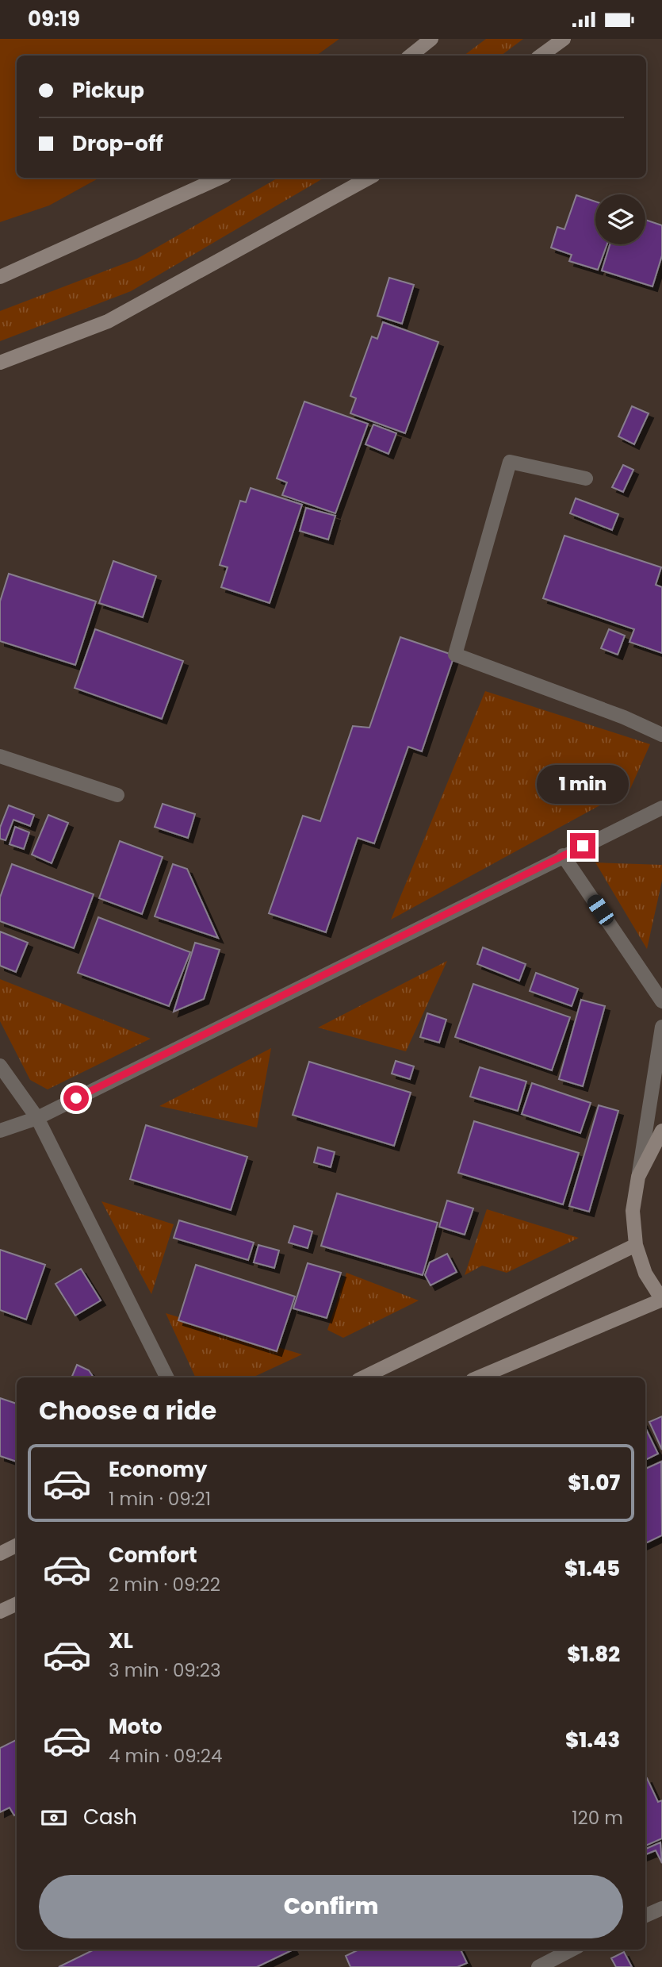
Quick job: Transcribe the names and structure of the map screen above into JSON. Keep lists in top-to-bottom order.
{
  "page": {
    "status": "09:19",
    "banner": ["Pickup", "Drop-off"],
    "bubble": "1 min",
    "heading": "Choose a ride",
    "list": [
      {
        "name": "Economy",
        "note": "1 min · 09:21",
        "value": "$1.07"
      },
      {
        "name": "Comfort",
        "note": "2 min · 09:22",
        "value": "$1.45"
      },
      {
        "name": "XL",
        "note": "3 min · 09:23",
        "value": "$1.82"
      },
      {
        "name": "Moto",
        "note": "4 min · 09:24",
        "value": "$1.43"
      }
    ],
    "pay": ["Cash", "120 m"],
    "buttons": "Confirm"
  }
}
